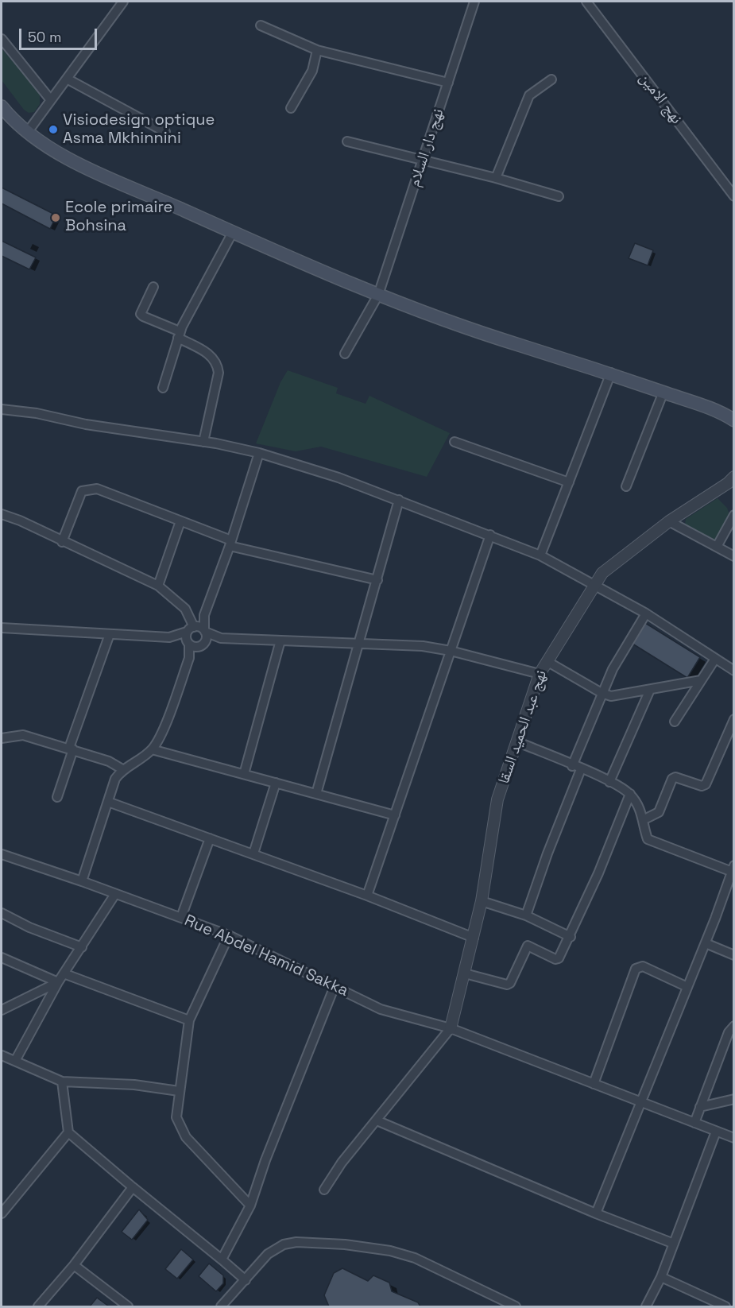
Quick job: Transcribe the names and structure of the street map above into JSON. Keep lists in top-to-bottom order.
{
  "streets": {
    "street": [
      "نهج الامين",
      "نهج دار السلام",
      "نهج عبد الحميد السقا",
      "Rue Abdel Hamid Sakka"
    ]
  },
  "crossings": [
    ["نهج عبد الحميد السقا", "Rue Abdel Hamid Sakka"]
  ],
  "places": ["Visiodesign optique Asma Mkhinnini", "Ecole primaire Bohsina"],
  "scale_bar": "50 m"
}
